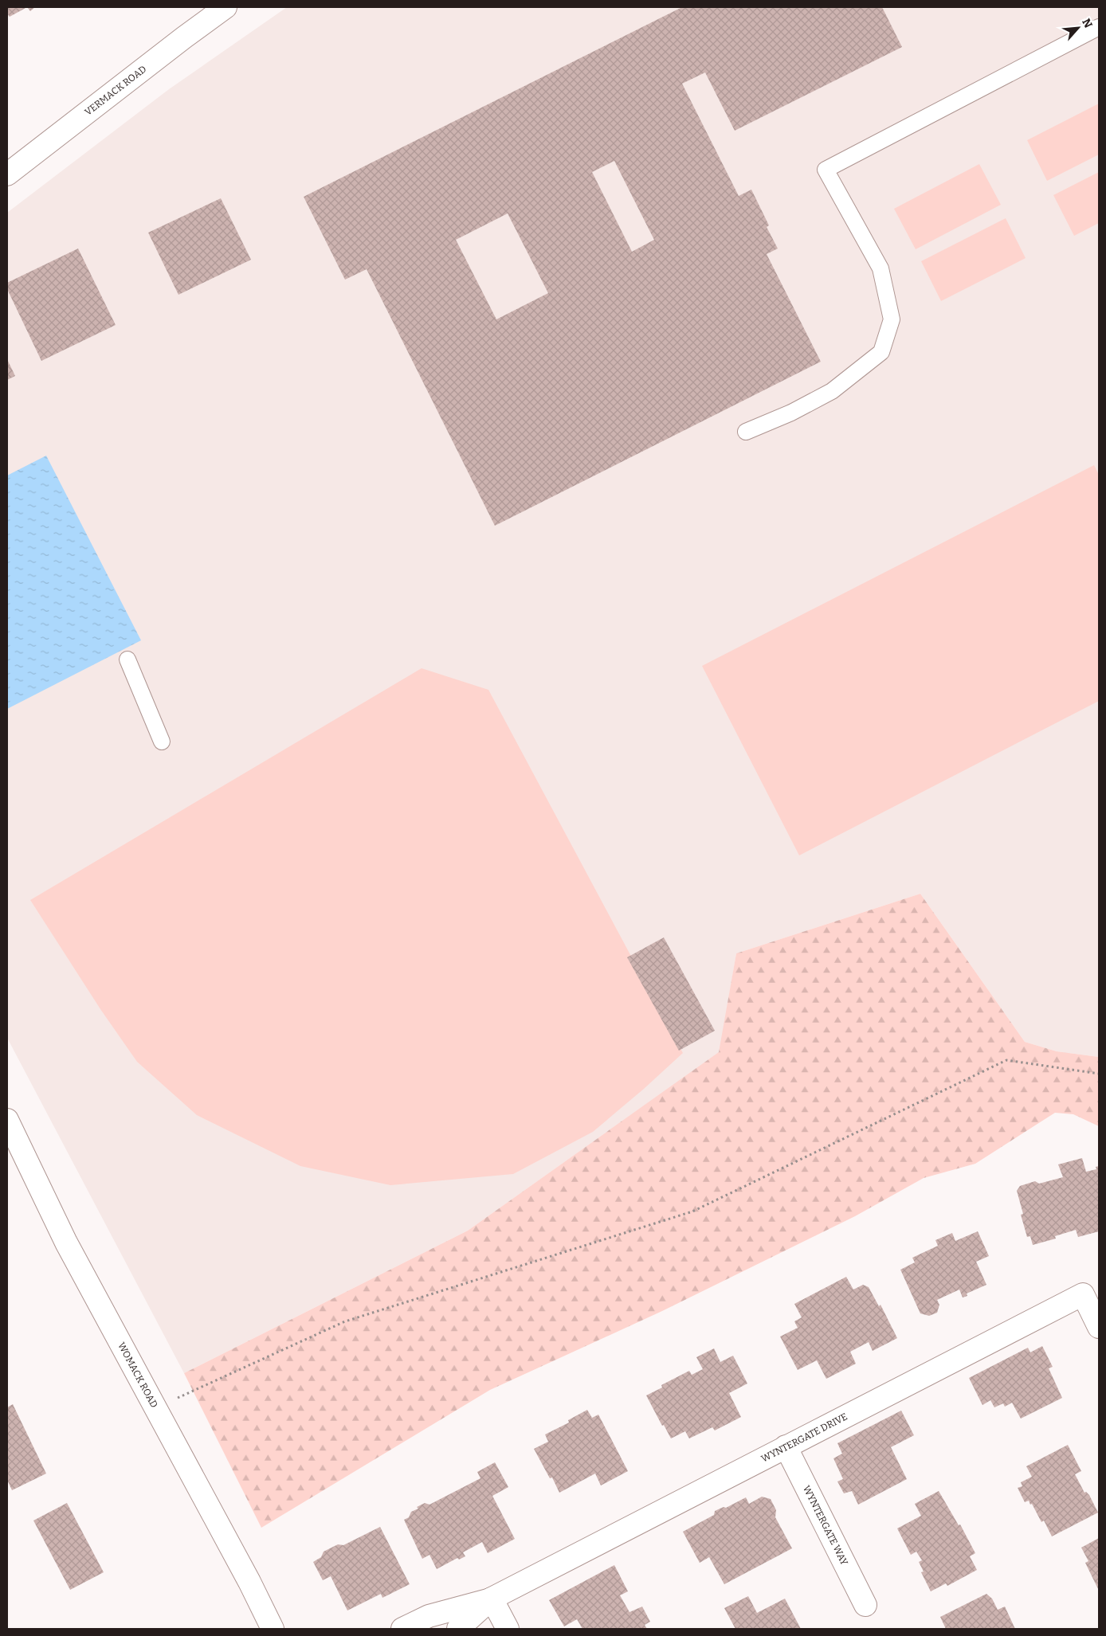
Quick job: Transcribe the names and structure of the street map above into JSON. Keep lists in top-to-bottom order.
{
  "streets": {
    "street": [
      "VERMACK ROAD",
      "WOMACK ROAD",
      "WYNTERGATE DRIVE",
      "WYNTERGATE WAY"
    ]
  },
  "crossings": [
    ["WYNTERGATE DRIVE", "WYNTERGATE WAY"]
  ],
  "north": "top right"
}
